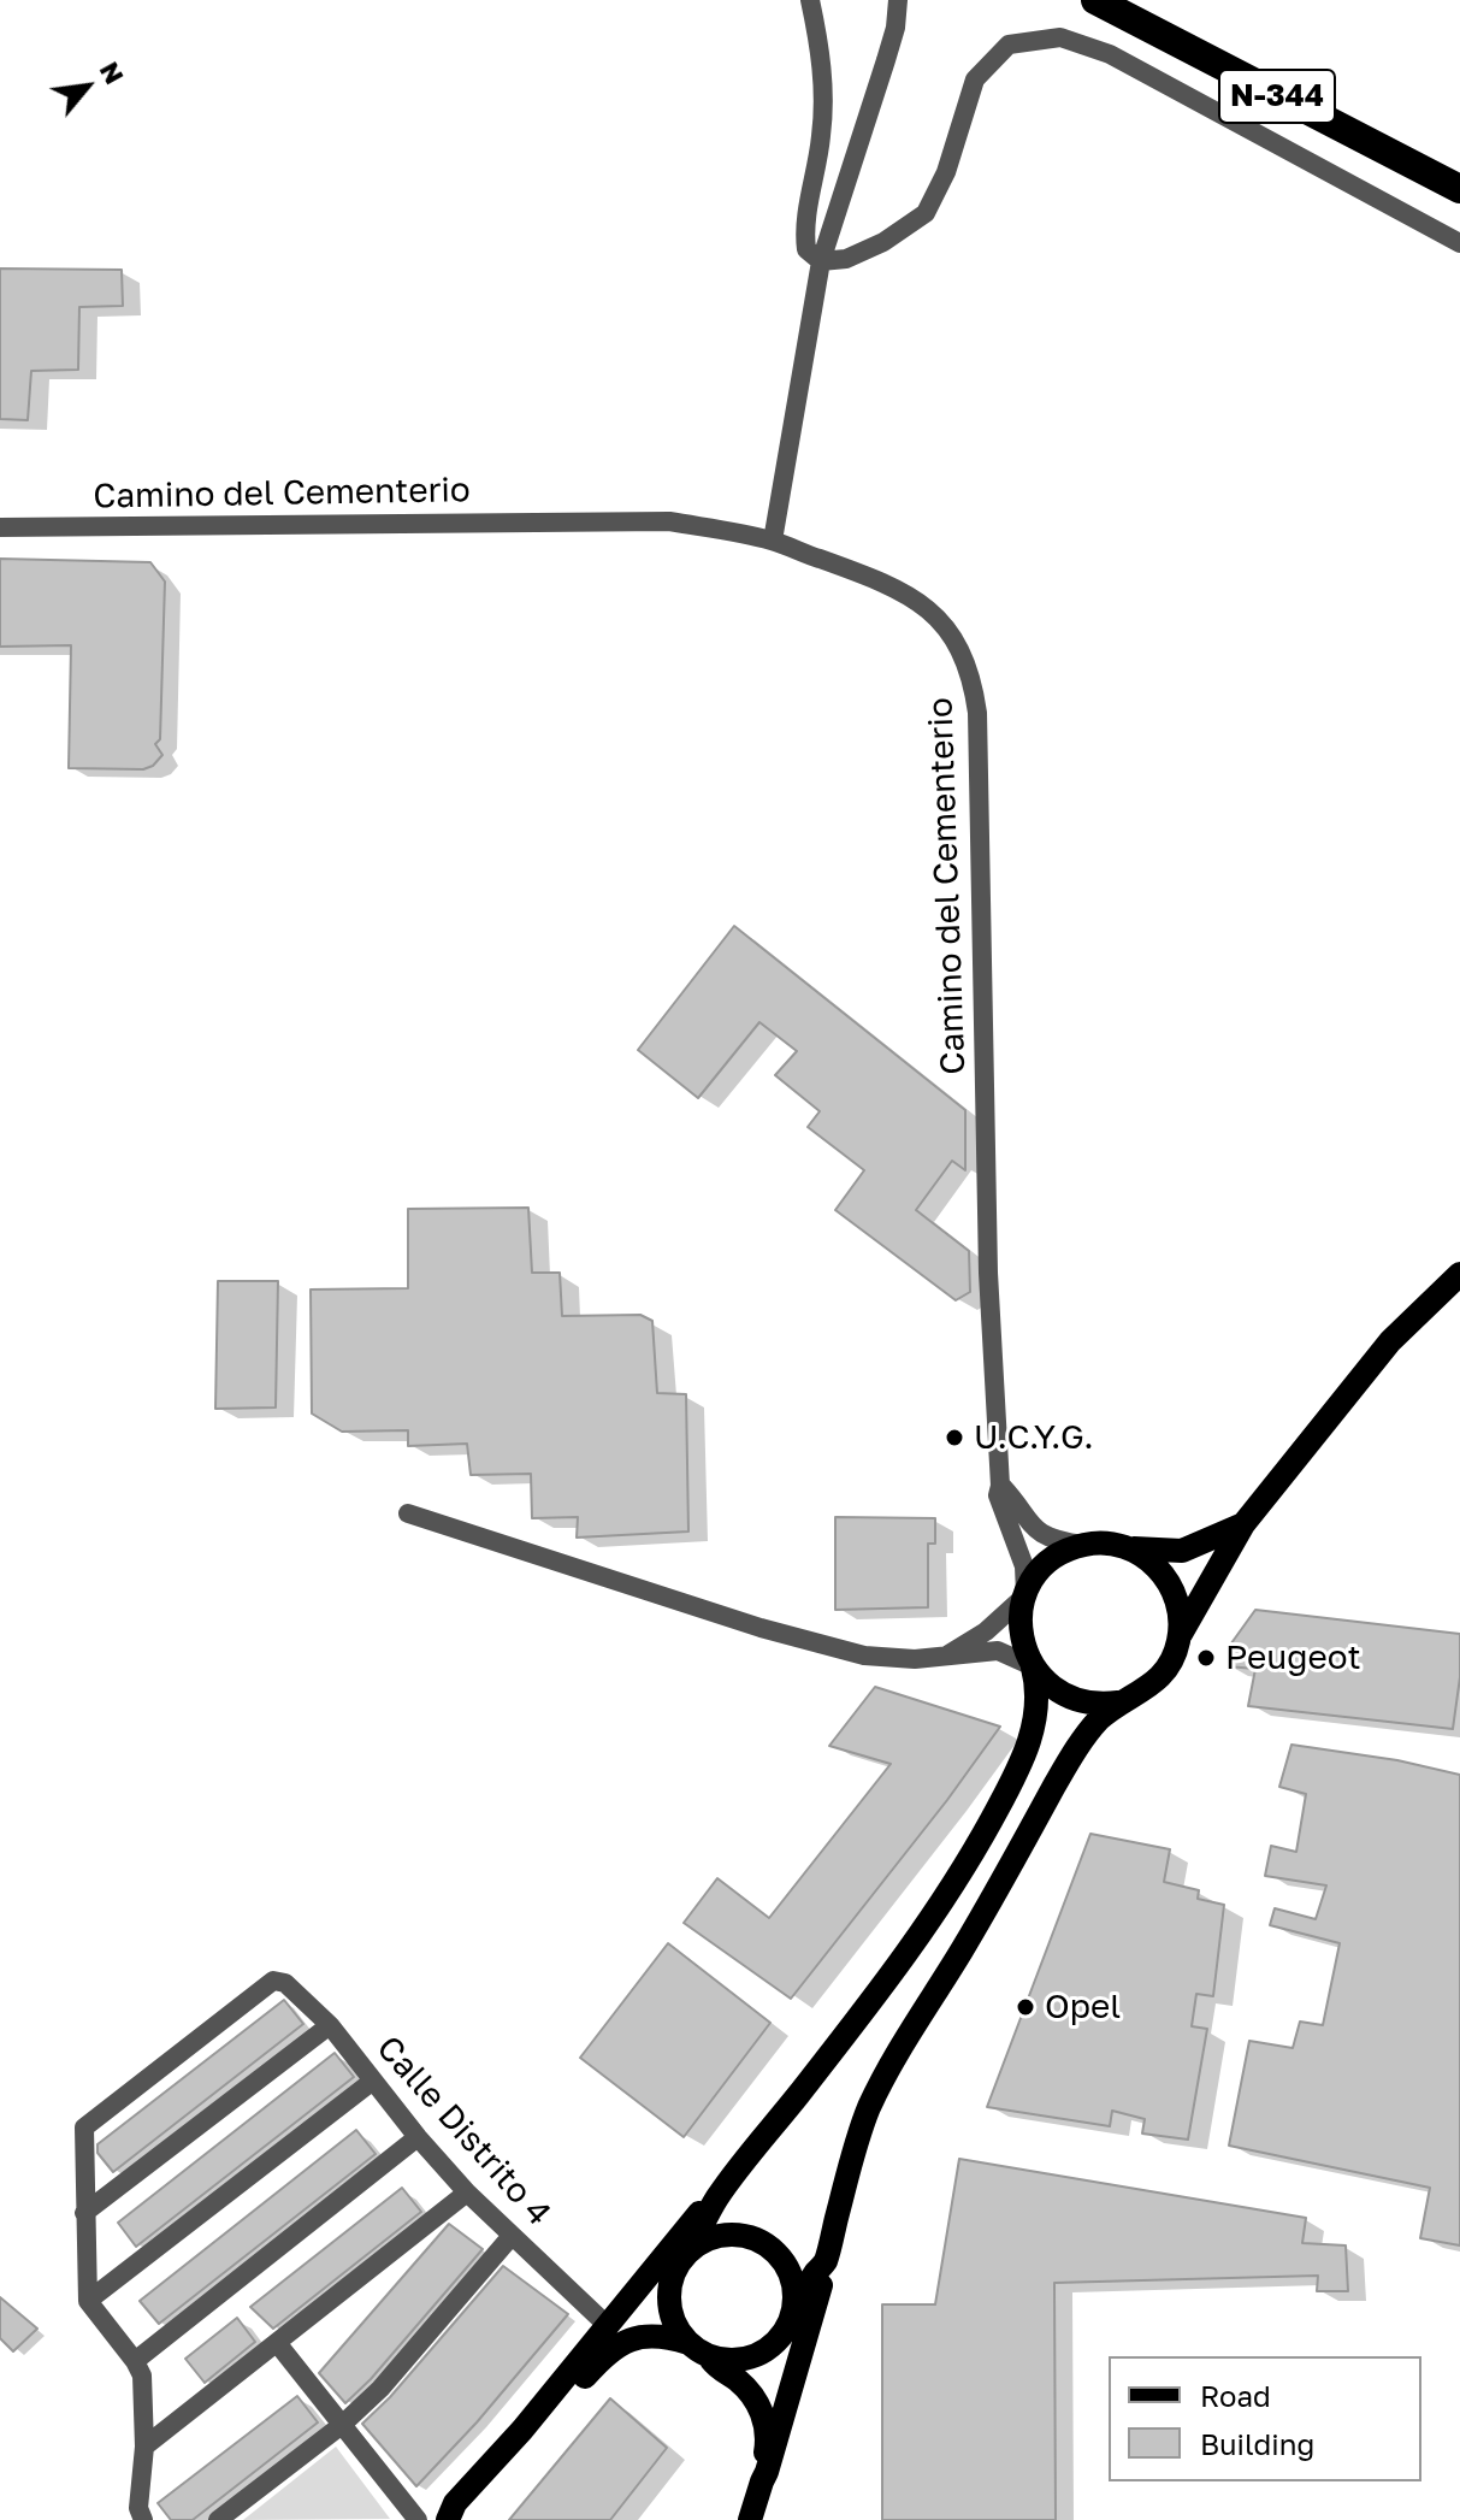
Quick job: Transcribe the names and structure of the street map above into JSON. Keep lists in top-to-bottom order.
{
  "streets": {
    "highway": ["N-344"],
    "street": ["Camino del Cementerio", "Calle Distrito 4"]
  },
  "places": ["U.C.Y.G.", "Peugeot", "Opel"],
  "legend": ["Road", "Building"],
  "north": "top right"
}
